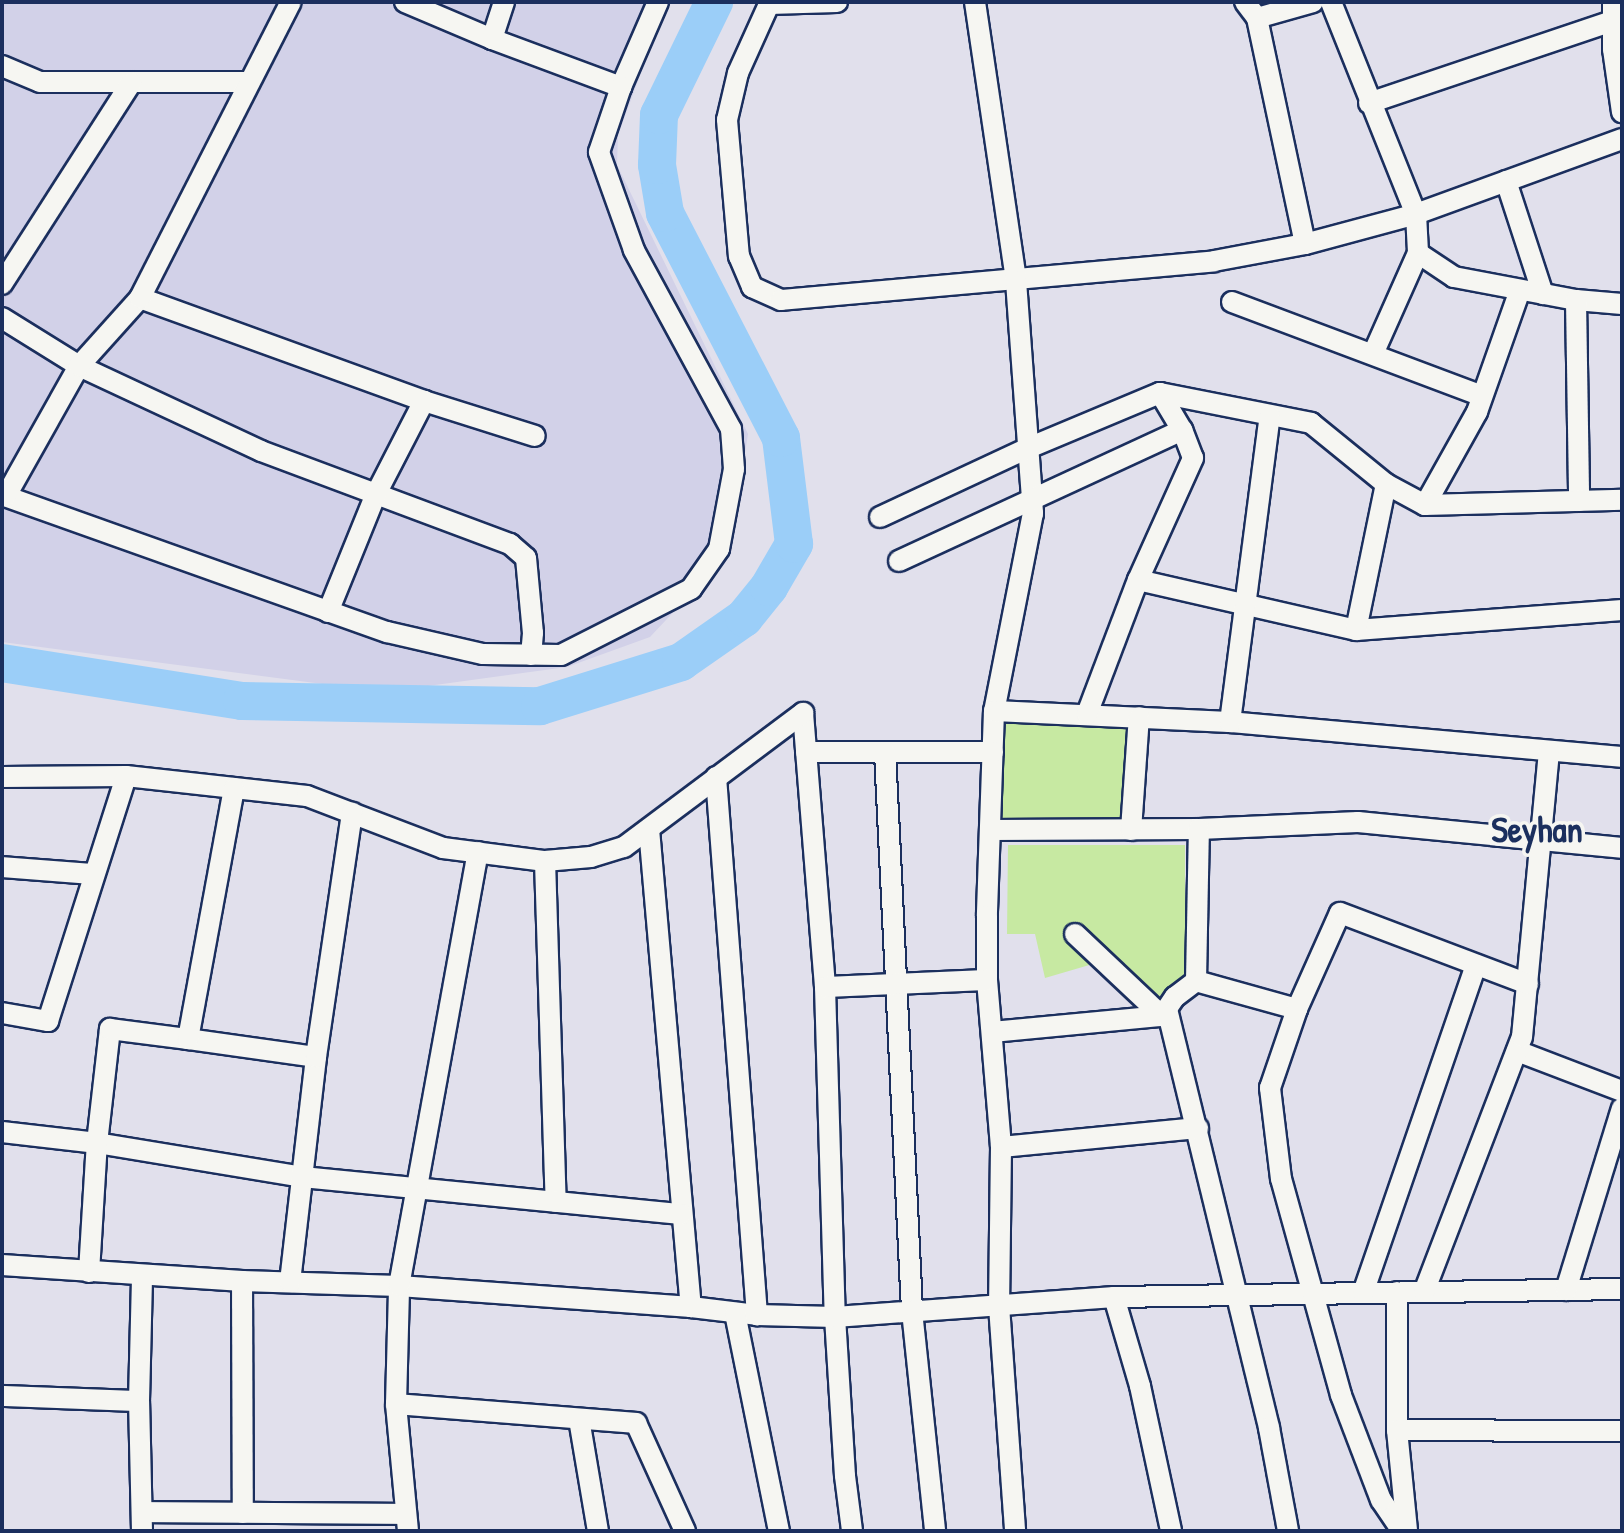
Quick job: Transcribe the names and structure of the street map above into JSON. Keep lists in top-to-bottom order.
{
  "districts": ["Seyhan"]
}
